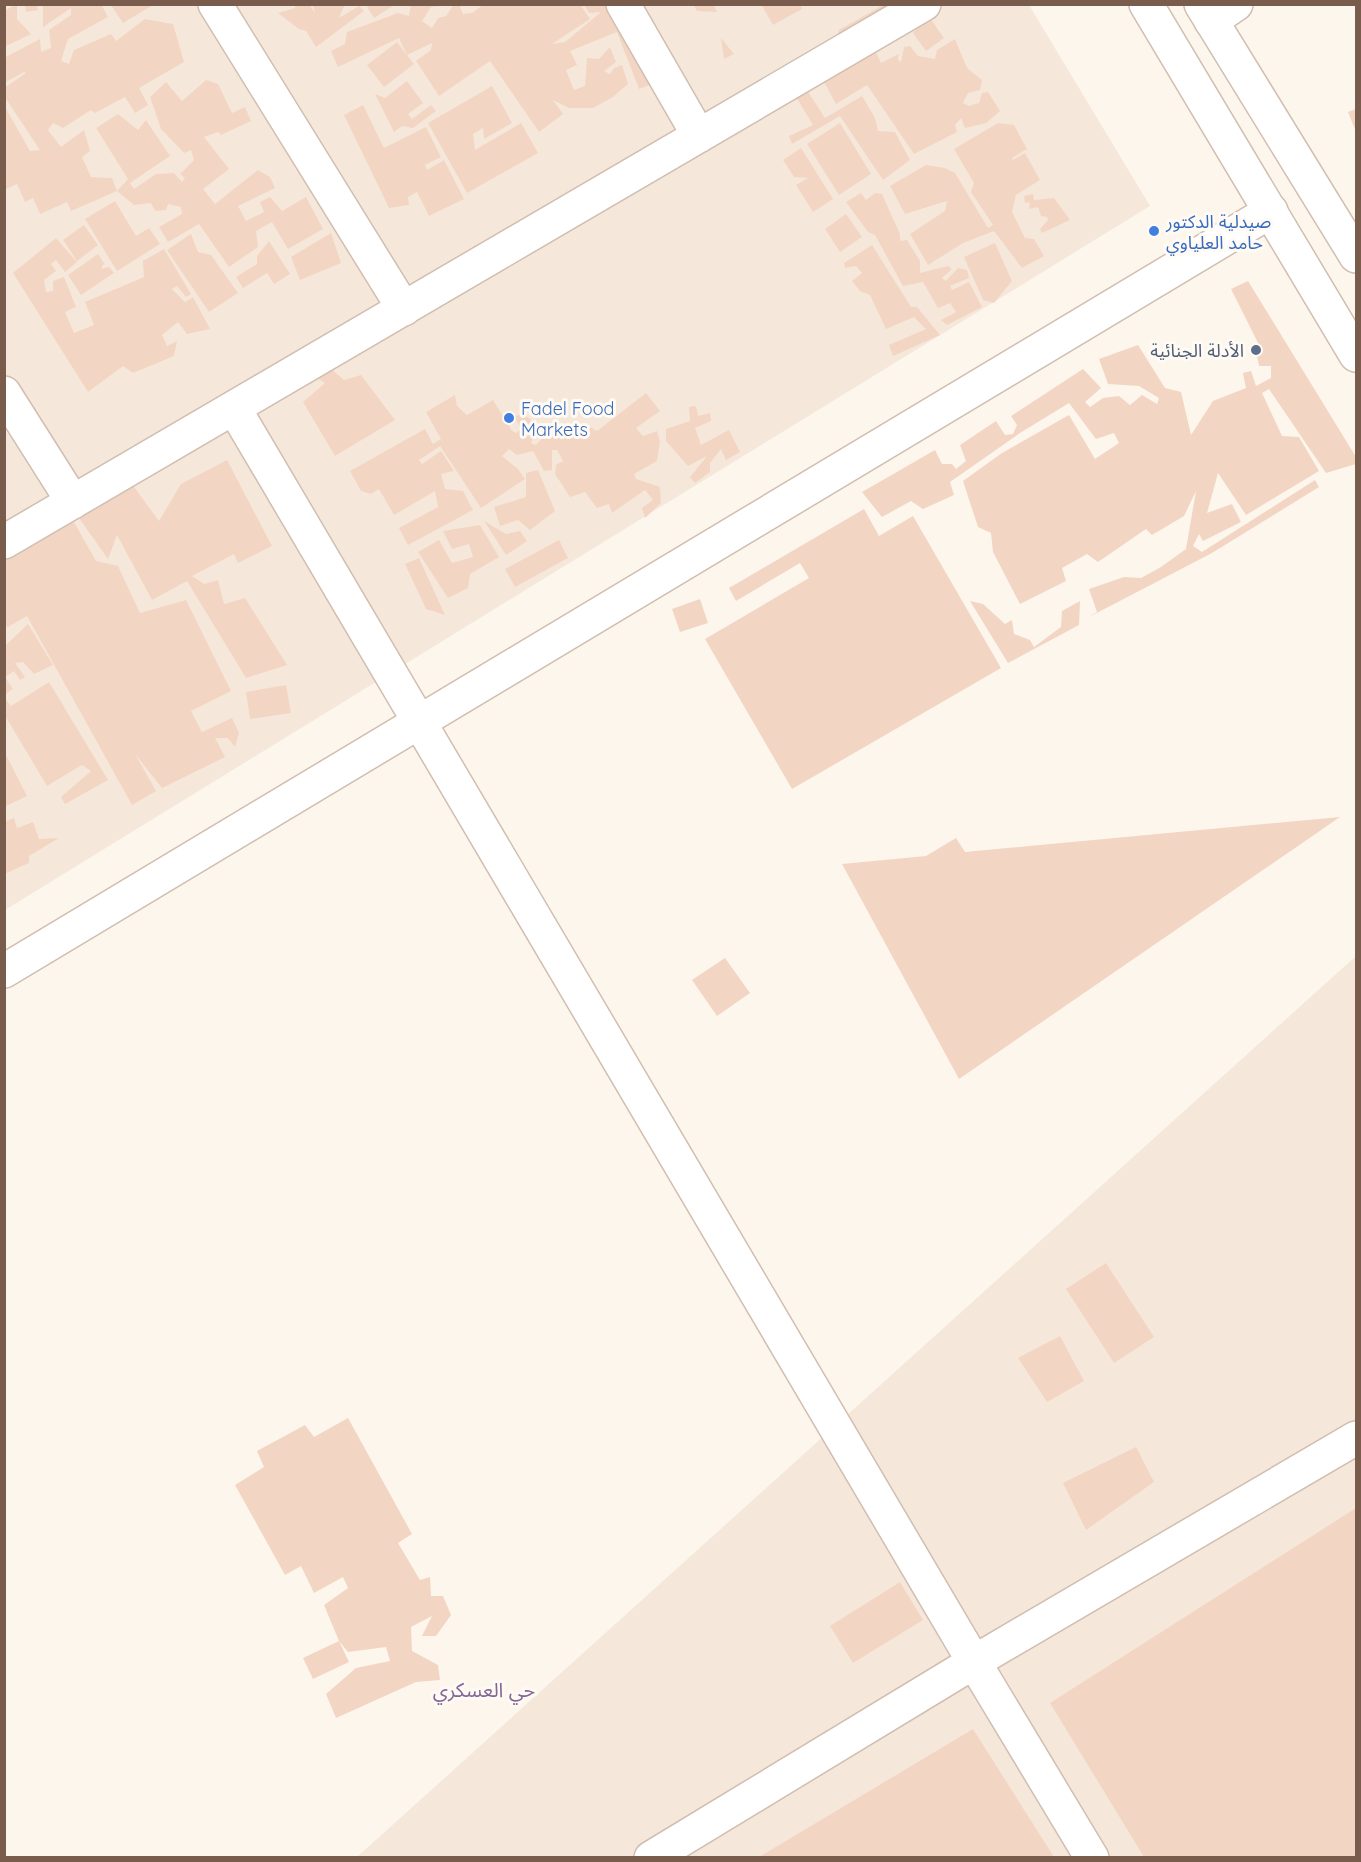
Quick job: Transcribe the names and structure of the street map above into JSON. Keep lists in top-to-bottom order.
{
  "districts": ["حي العسكري"],
  "places": ["صيدلية الدكتور حامد العلياوي", "الأدلة الجنائية", "Fadel Food Markets"]
}
